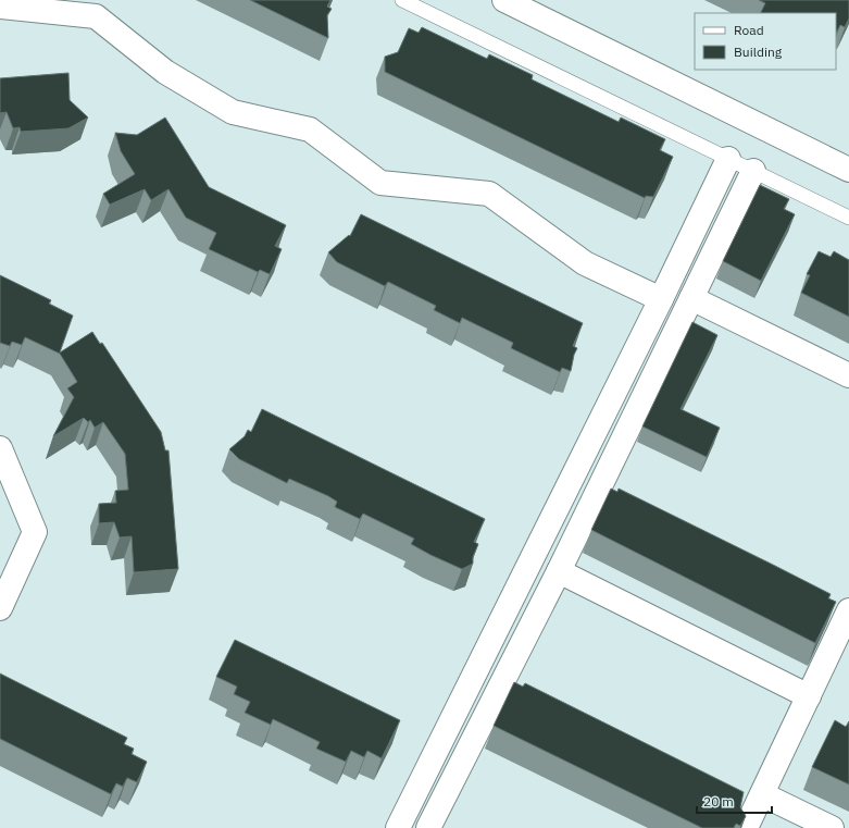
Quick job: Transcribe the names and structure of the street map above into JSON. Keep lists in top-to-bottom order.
{
  "legend": ["Road", "Building"],
  "scale_bar": "20 m"
}
